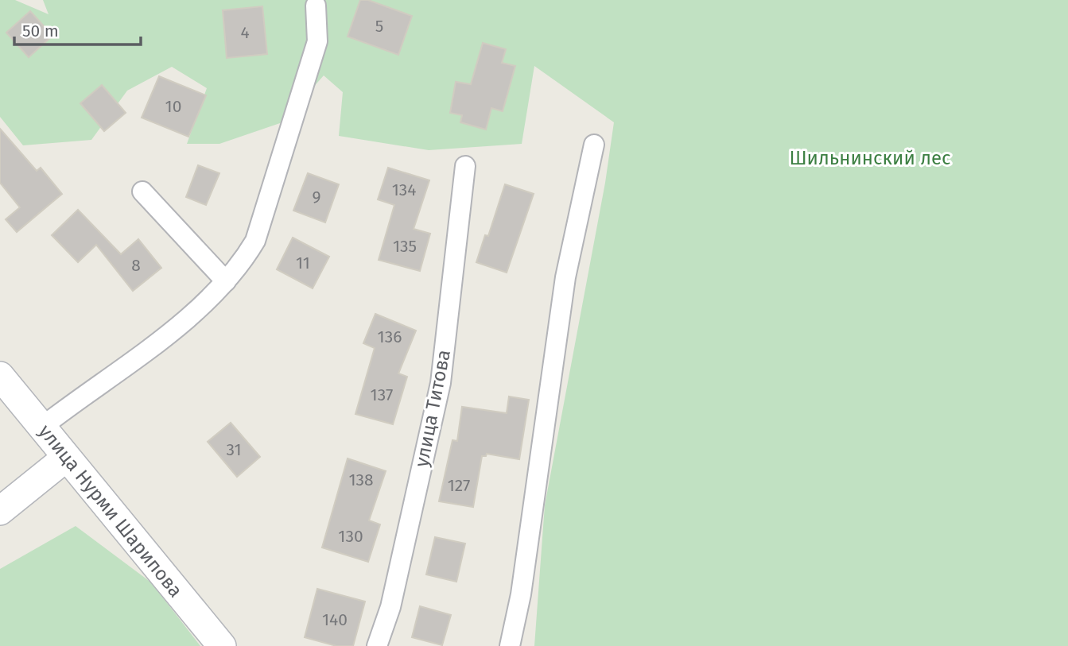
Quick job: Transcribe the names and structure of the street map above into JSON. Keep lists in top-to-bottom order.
{
  "streets": {
    "street": ["улица Титова", "улица Нурми Шарипова"]
  },
  "parks": ["Шильнинский лес"],
  "house_numbers": [
    "5",
    "4",
    "10",
    "134",
    "9",
    "135",
    "11",
    "8",
    "136",
    "137",
    "31",
    "138",
    "127",
    "130",
    "140"
  ],
  "scale_bar": "50 m"
}
